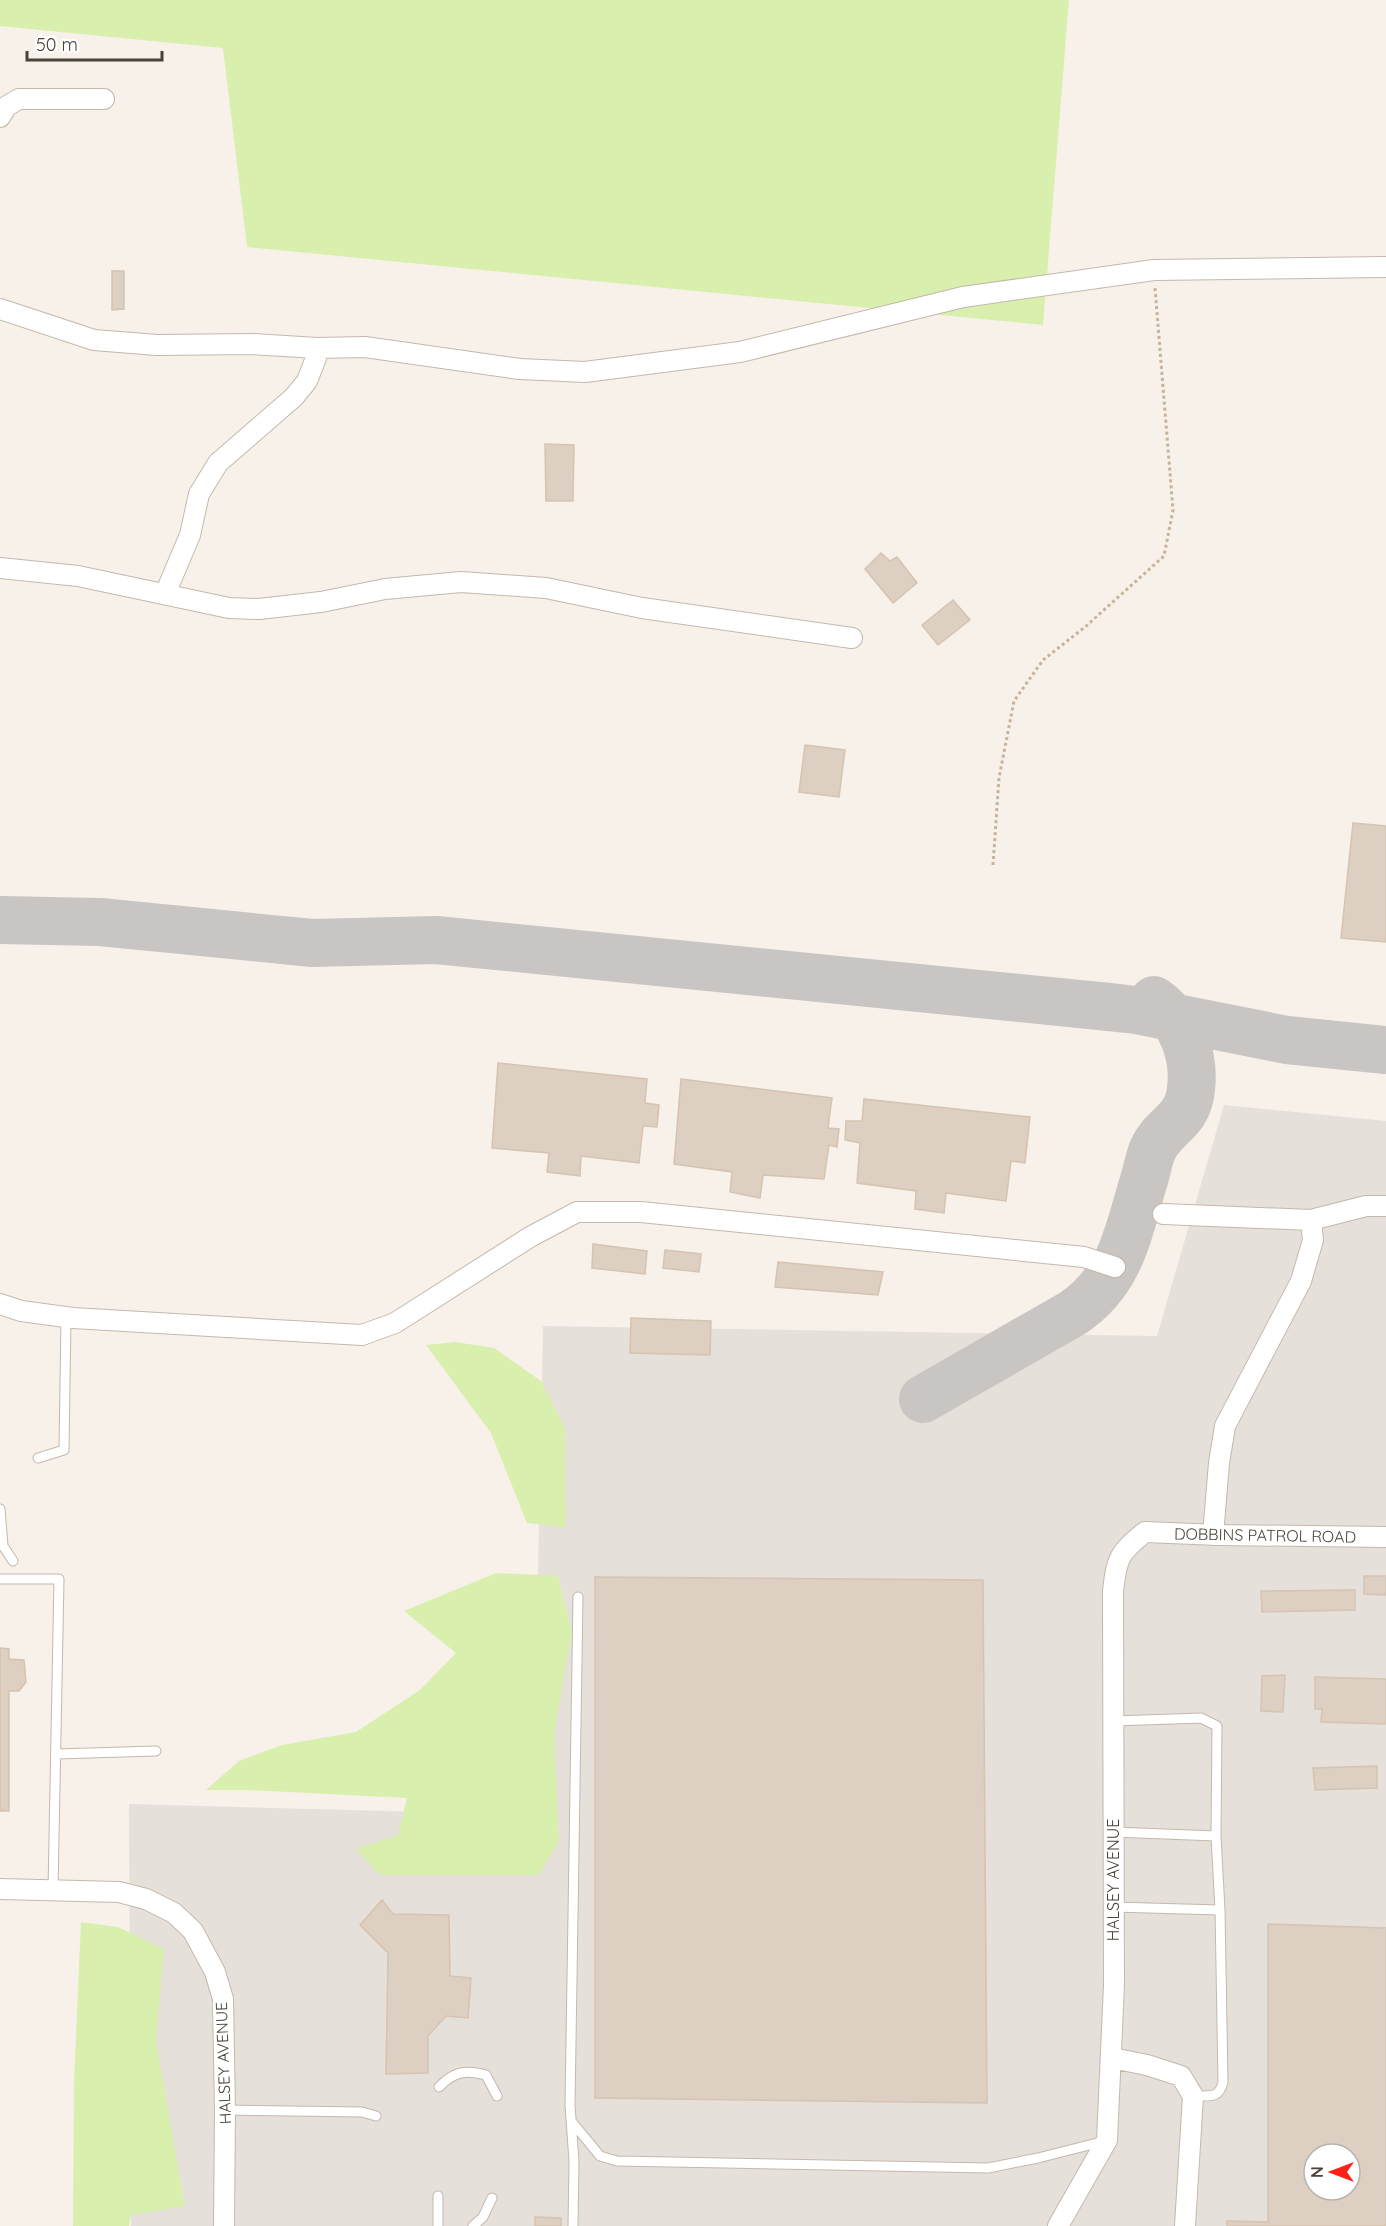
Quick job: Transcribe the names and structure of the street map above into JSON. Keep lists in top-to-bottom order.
{
  "streets": {
    "street": ["DOBBINS PATROL ROAD", "HALSEY AVENUE"]
  },
  "crossings": [
    ["DOBBINS PATROL ROAD", "HALSEY AVENUE"]
  ],
  "scale_bar": "50 m",
  "north": "left"
}
